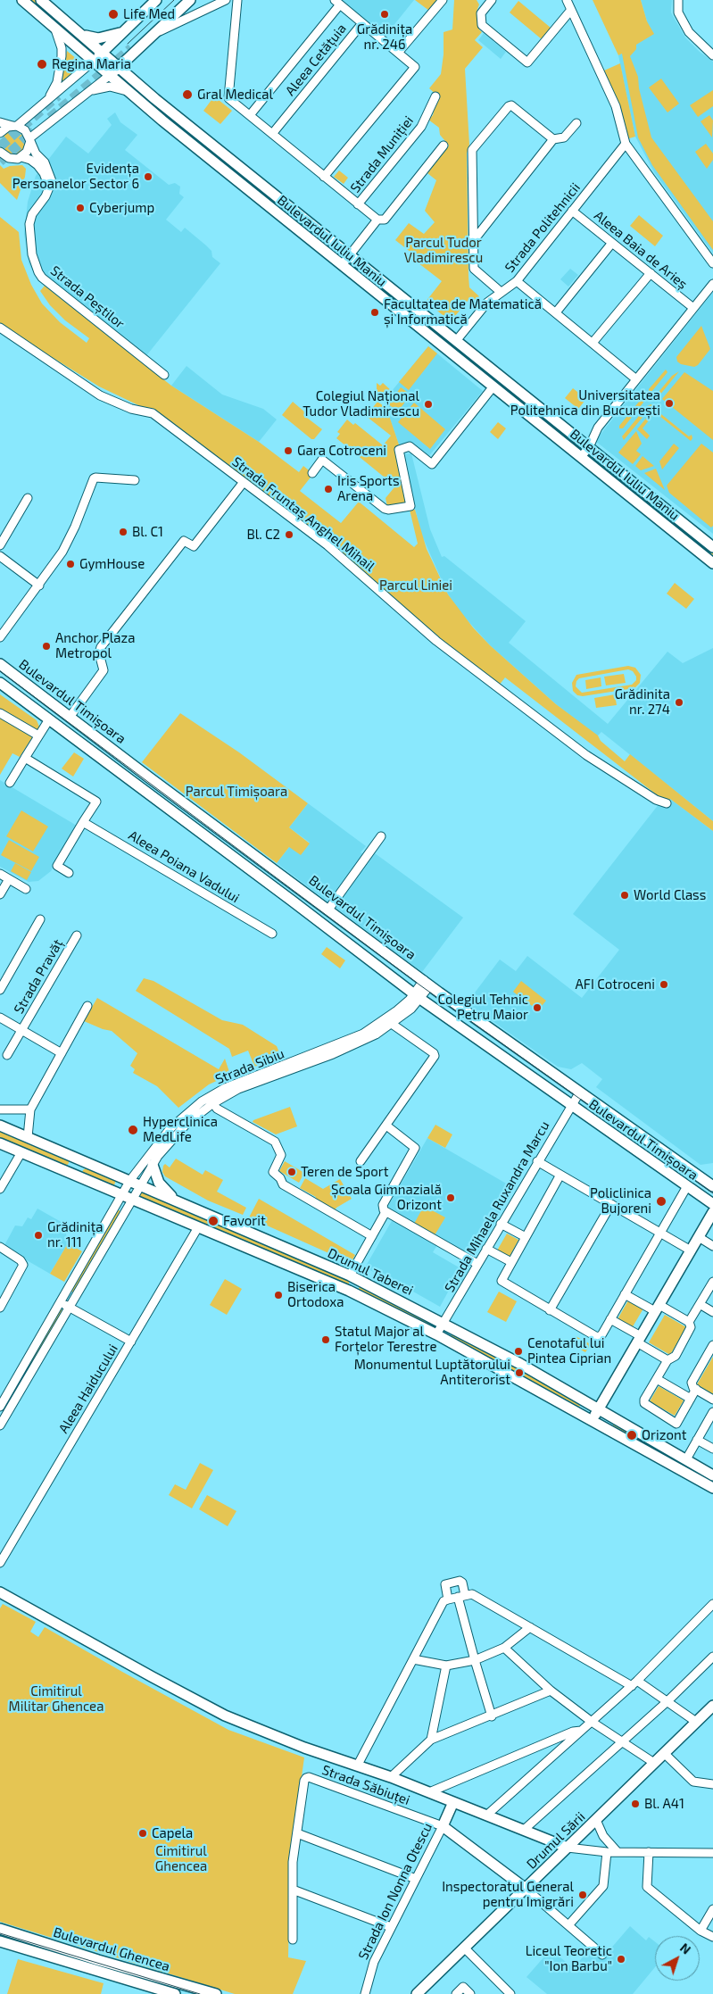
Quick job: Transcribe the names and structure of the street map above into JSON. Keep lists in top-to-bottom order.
{
  "streets": {
    "main road": [
      "Bulevardul Iuliu Maniu",
      "Bulevardul Timișoara",
      "Drumul Taberei",
      "Drumul Sării",
      "Strada Ion Nonna Otescu",
      "Bulevardul Ghencea"
    ],
    "street": [
      "Aleea Cetățuia",
      "Strada Muniției",
      "Strada Politehnicii",
      "Aleea Baia de Arieș",
      "Strada Peștilor",
      "Strada Fruntaș Anghel Mihail",
      "Aleea Poiana Vadului",
      "Strada Pravăț",
      "Strada Sibiu",
      "Strada Mihaela Ruxandra Marcu",
      "Aleea Haiducului",
      "Strada Săbiuței"
    ]
  },
  "crossings": [
    ["Strada Politehnicii", "Bulevardul Iuliu Maniu"],
    ["Strada Politehnicii", "Aleea Baia de Arieș"],
    ["Bulevardul Timișoara", "Strada Sibiu"],
    ["Bulevardul Timișoara", "Strada Mihaela Ruxandra Marcu"],
    ["Strada Sibiu", "Drumul Taberei"],
    ["Strada Mihaela Ruxandra Marcu", "Drumul Taberei"],
    ["Drumul Taberei", "Aleea Haiducului"],
    ["Strada Săbiuței", "Strada Ion Nonna Otescu"]
  ],
  "parks": [
    "Parcul Tudor Vladimirescu",
    "Parcul Liniei",
    "Parcul Timișoara",
    "Cimitirul Militar Ghencea",
    "Cimitirul Ghencea"
  ],
  "places": [
    "Life Med",
    "Grădinița nr. 246",
    "Regina Maria",
    "Gral Medical",
    "Evidența Persoanelor Sector 6",
    "Cyberjump",
    "Facultatea de Matematică și Informatică",
    "Universitatea Politehnica din București",
    "Colegiul Național Tudor Vladimirescu",
    "Gara Cotroceni",
    "Iris Sports Arena",
    "Bl. C1",
    "Bl. C2",
    "GymHouse",
    "Anchor Plaza Metropol",
    "Grădinita nr. 274",
    "World Class",
    "AFI Cotroceni",
    "Colegiul Tehnic Petru Maior",
    "Hyperclinica MedLife",
    "Teren de Sport",
    "Școala Gimnazială Orizont",
    "Policlinica Bujoreni",
    "Favorit",
    "Grădinița nr. 111",
    "Biserica Ortodoxa",
    "Statul Major al Forțelor Terestre",
    "Cenotaful lui Pintea Ciprian",
    "Monumentul Luptătorului Antiterorist",
    "Orizont",
    "Bl. A41",
    "Capela",
    "Inspectoratul General pentru Imigrări",
    "Liceul Teoretic \"Ion Barbu\""
  ],
  "north": "top right"
}
